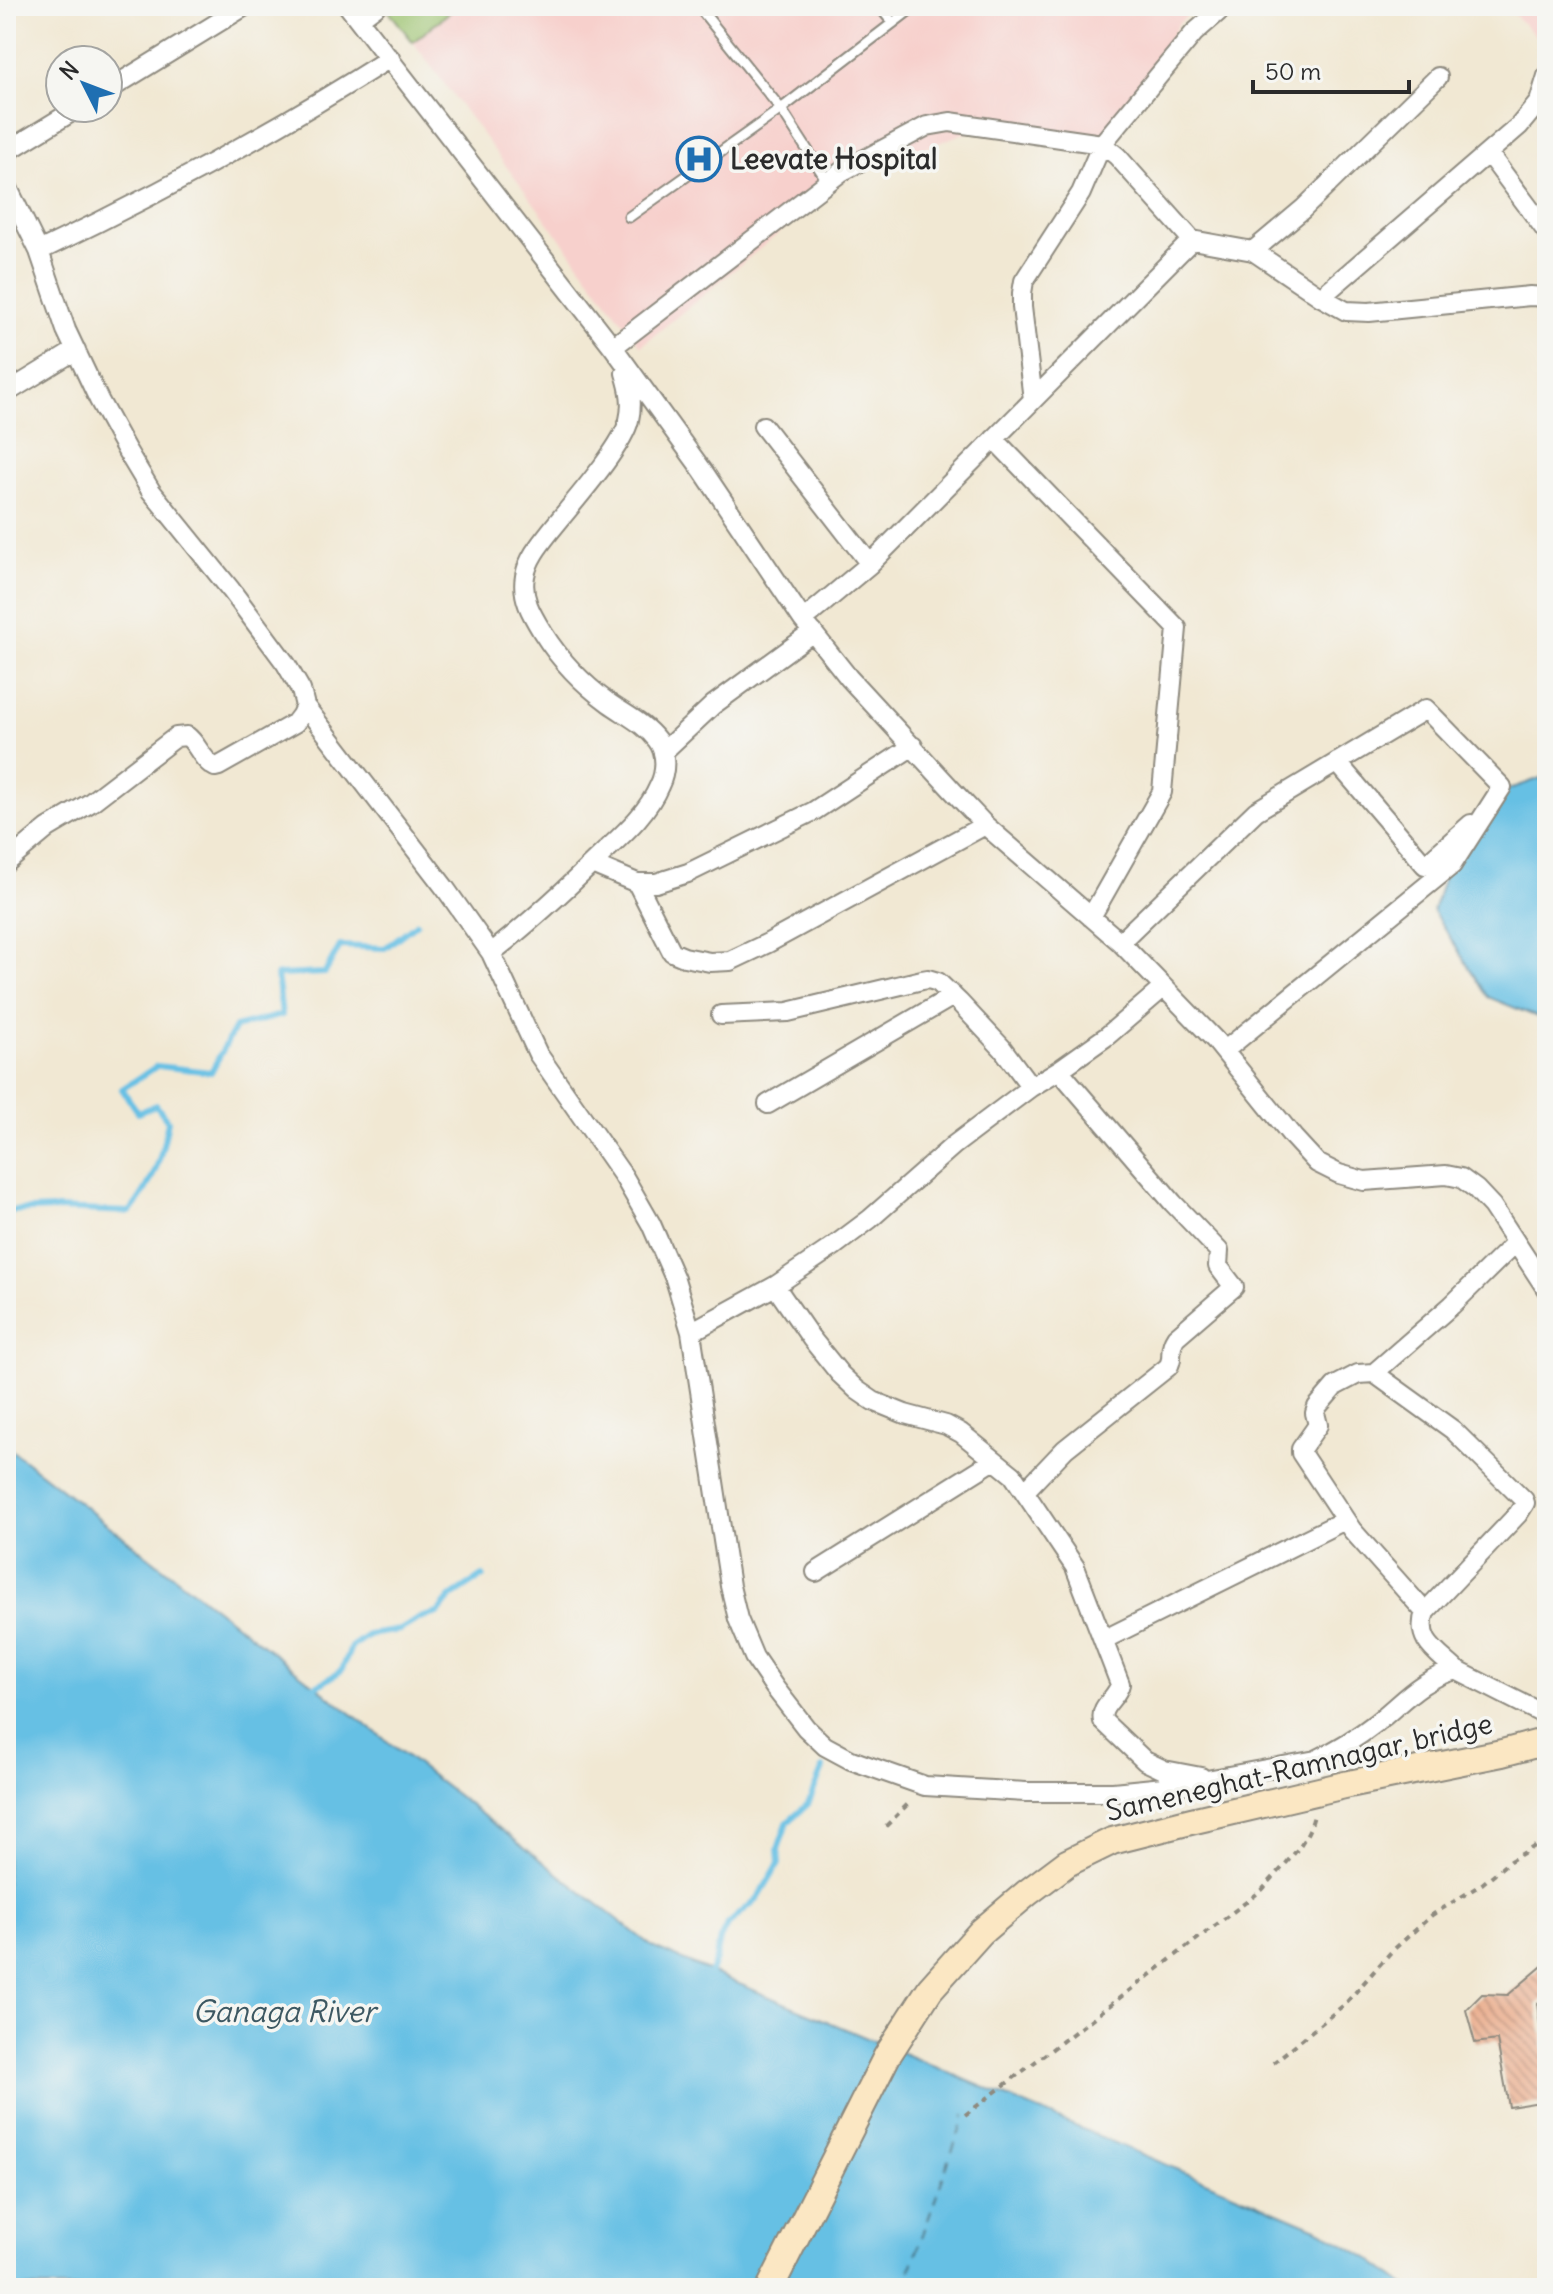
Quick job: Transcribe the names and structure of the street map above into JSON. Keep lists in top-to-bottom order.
{
  "streets": {
    "main road": ["Sameneghat-Ramnagar, bridge"]
  },
  "water": ["Ganaga River"],
  "places": {
    "hospital": ["Leevate Hospital"]
  },
  "scale_bar": "50 m",
  "north": "top left"
}
